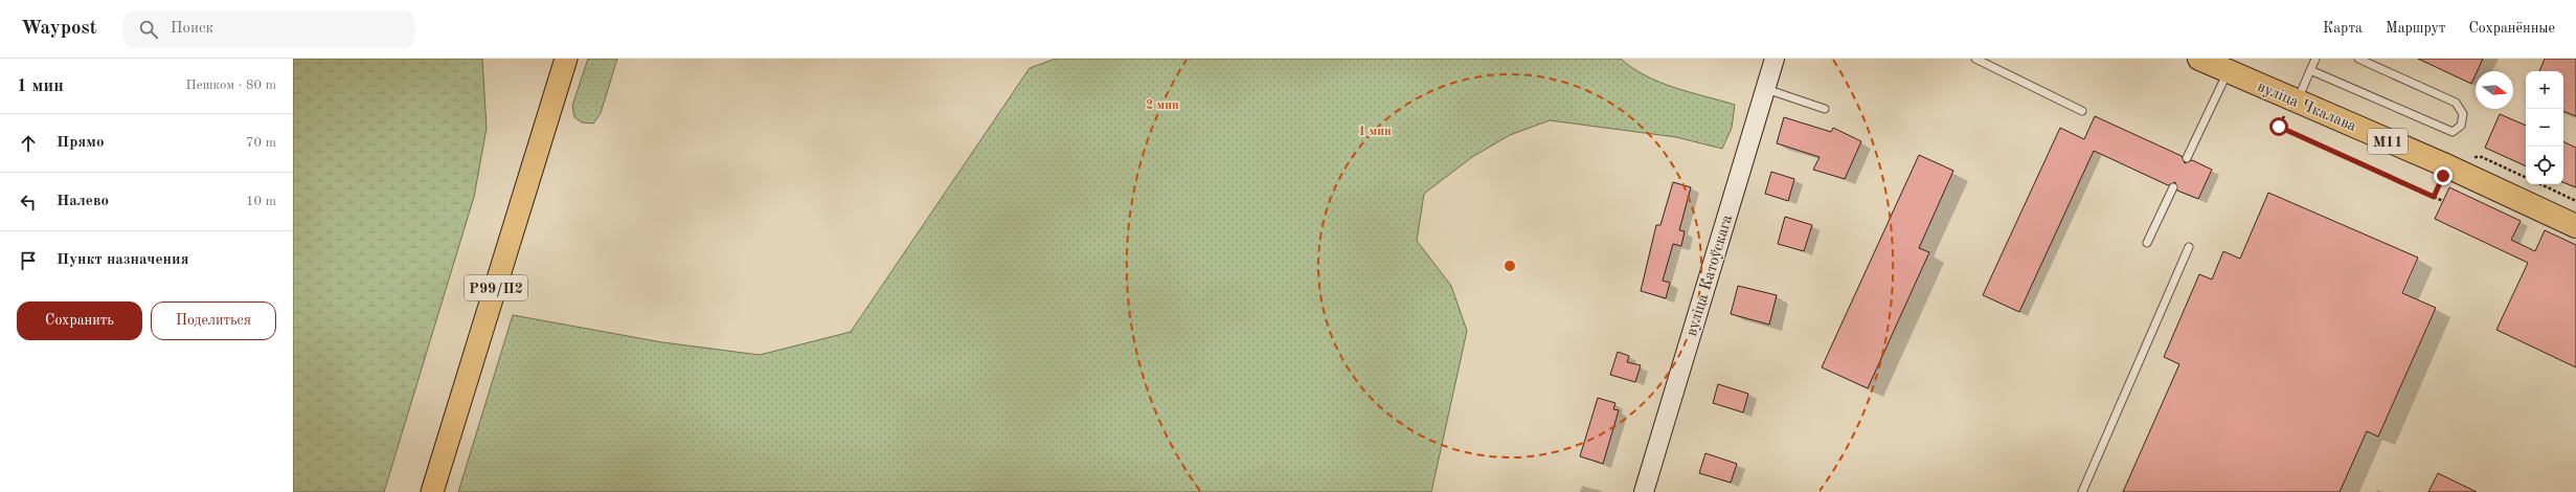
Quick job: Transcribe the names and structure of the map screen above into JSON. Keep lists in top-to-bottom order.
{
  "streets": {
    "highway": ["вуліца Чкалава", "М11"],
    "main road": ["вуліца Катоўскага", "Р99/П2"]
  },
  "north": "right",
  "page": {
    "header": "Waypost",
    "search": "Поиск",
    "nav": ["Карта", "Маршрут", "Сохранённые"],
    "heading": ["1 мин", "Пешком · 80 m"],
    "map_buttons": ["+", "−"],
    "list": [
      ["Прямо", "70 m"],
      ["Налево", "10 m"],
      "Пункт назначения"
    ],
    "buttons": ["Сохранить", "Поделиться"]
  },
  "rings": ["2 мин", "1 мин"]
}
